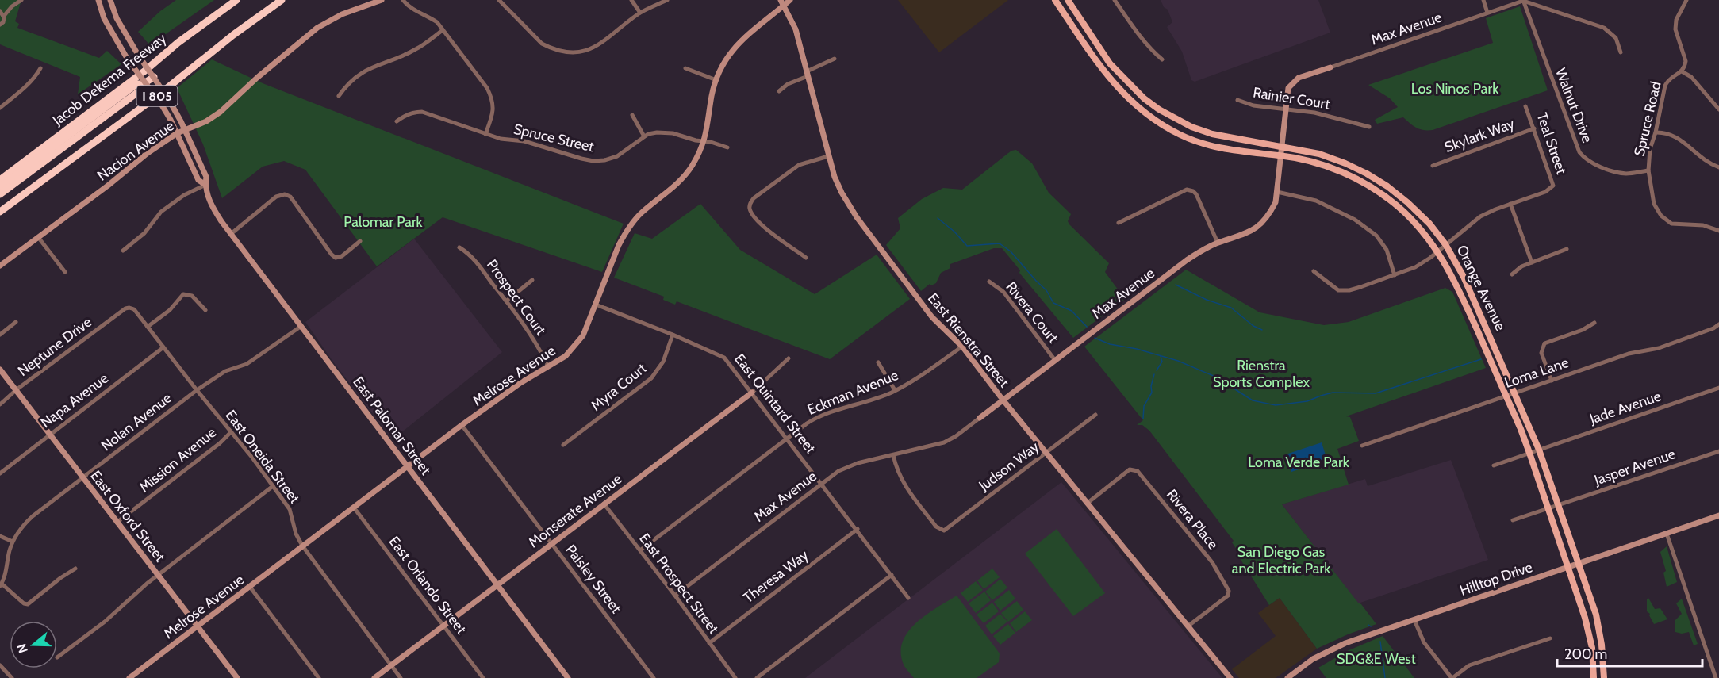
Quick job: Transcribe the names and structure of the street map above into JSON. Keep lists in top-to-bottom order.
{
  "streets": {
    "highway": ["Jacob Dekema Freeway", "I 805"],
    "main road": ["Orange Avenue"],
    "street": [
      "Max Avenue",
      "Rainier Court",
      "Walnut Drive",
      "Spruce Road",
      "Skylark Way",
      "Spruce Street",
      "Teal Street",
      "Nacion Avenue",
      "Prospect Court",
      "Rivera Court",
      "East Rienstra Street",
      "Neptune Drive",
      "Loma Lane",
      "Melrose Avenue",
      "Myra Court",
      "Eckman Avenue",
      "Napa Avenue",
      "East Quintard Street",
      "Jade Avenue",
      "Nolan Avenue",
      "East Palomar Street",
      "East Oneida Street",
      "Mission Avenue",
      "Judson Way",
      "Jasper Avenue",
      "Monserate Avenue",
      "East Oxford Street",
      "Rivera Place",
      "Theresa Way",
      "Paisley Street",
      "Hilltop Drive",
      "East Prospect Street",
      "East Orlando Street"
    ]
  },
  "crossings": [
    ["Max Avenue", "Rainier Court"],
    ["Max Avenue", "Walnut Drive"],
    ["Max Avenue", "Orange Avenue"],
    ["Max Avenue", "Rivera Court"],
    ["Max Avenue", "East Rienstra Street"],
    ["Max Avenue", "East Quintard Street"],
    ["Max Avenue", "Judson Way"],
    ["Max Avenue", "East Prospect Street"],
    ["Walnut Drive", "Spruce Road"],
    ["Skylark Way", "Teal Street"],
    ["Spruce Street", "Melrose Avenue"],
    ["Nacion Avenue", "East Palomar Street"],
    ["Orange Avenue", "Loma Lane"],
    ["Orange Avenue", "Jade Avenue"],
    ["Orange Avenue", "Jasper Avenue"],
    ["Orange Avenue", "Hilltop Drive"],
    ["Prospect Court", "Melrose Avenue"],
    ["East Rienstra Street", "Melrose Avenue"],
    ["East Rienstra Street", "Eckman Avenue"],
    ["East Rienstra Street", "Judson Way"],
    ["East Rienstra Street", "Rivera Place"],
    ["Neptune Drive", "East Oneida Street"],
    ["Neptune Drive", "East Oxford Street"],
    ["Melrose Avenue", "East Quintard Street"],
    ["Melrose Avenue", "East Palomar Street"],
    ["Melrose Avenue", "East Oneida Street"],
    ["Melrose Avenue", "East Oxford Street"],
    ["Melrose Avenue", "Paisley Street"],
    ["Melrose Avenue", "East Orlando Street"],
    ["Myra Court", "East Quintard Street"],
    ["Eckman Avenue", "East Quintard Street"],
    ["Eckman Avenue", "East Prospect Street"],
    ["Napa Avenue", "East Oneida Street"],
    ["Napa Avenue", "East Oxford Street"],
    ["East Quintard Street", "Monserate Avenue"],
    ["East Quintard Street", "Theresa Way"],
    ["Nolan Avenue", "East Palomar Street"],
    ["Nolan Avenue", "East Oneida Street"],
    ["Nolan Avenue", "East Oxford Street"],
    ["East Palomar Street", "Monserate Avenue"],
    ["East Oneida Street", "Mission Avenue"],
    ["East Oneida Street", "Monserate Avenue"],
    ["Mission Avenue", "East Oxford Street"],
    ["Monserate Avenue", "Paisley Street"],
    ["Monserate Avenue", "East Prospect Street"],
    ["Monserate Avenue", "East Orlando Street"],
    ["Theresa Way", "East Prospect Street"]
  ],
  "parks": [
    "Los Ninos Park",
    "Palomar Park",
    "Rienstra Sports Complex",
    "Loma Verde Park",
    "San Diego Gas and Electric Park",
    "SDG&E West"
  ],
  "scale_bar": "200 m",
  "north": "left"
}
